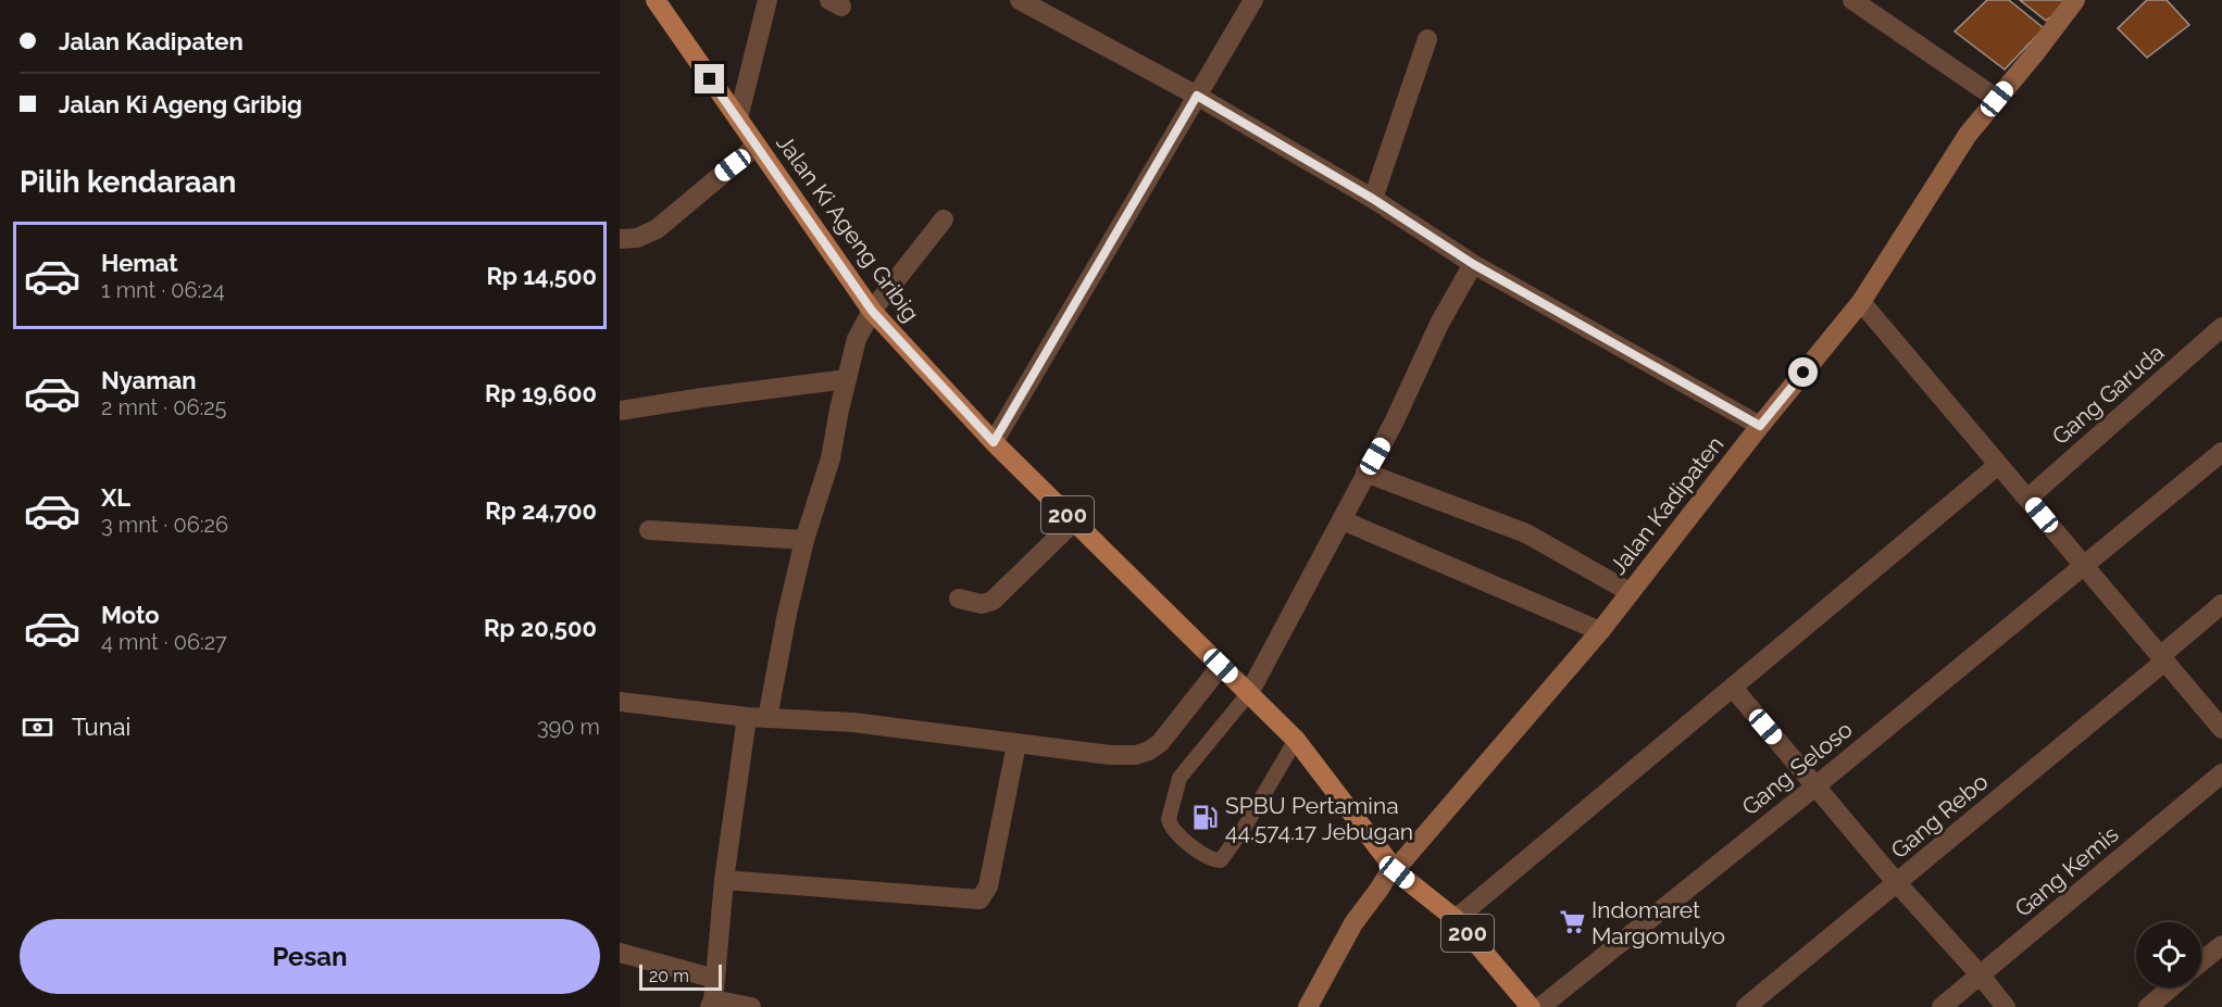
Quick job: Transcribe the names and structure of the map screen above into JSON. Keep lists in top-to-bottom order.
{
  "streets": {
    "main road": ["Jalan Ki Ageng Gribig", "200"],
    "street": [
      "Gang Garuda",
      "Jalan Kadipaten",
      "Gang Seloso",
      "Gang Rebo",
      "Gang Kemis"
    ]
  },
  "crossings": [
    ["Jalan Ki Ageng Gribig", "Jalan Kadipaten"]
  ],
  "places": {
    "fuel station": ["SPBU Pertamina 44.574.17 Jebugan"],
    "supermarket": ["Indomaret Margomulyo"]
  },
  "scale_bar": "20 m",
  "page": {
    "banner": ["Jalan Kadipaten", "Jalan Ki Ageng Gribig"],
    "heading": "Pilih kendaraan",
    "list": [
      {
        "name": "Hemat",
        "note": "1 mnt · 06:24",
        "value": "Rp 14,500"
      },
      {
        "name": "Nyaman",
        "note": "2 mnt · 06:25",
        "value": "Rp 19,600"
      },
      {
        "name": "XL",
        "note": "3 mnt · 06:26",
        "value": "Rp 24,700"
      },
      {
        "name": "Moto",
        "note": "4 mnt · 06:27",
        "value": "Rp 20,500"
      }
    ],
    "pay": ["Tunai", "390 m"],
    "buttons": "Pesan",
    "scale": "20 m"
  }
}
